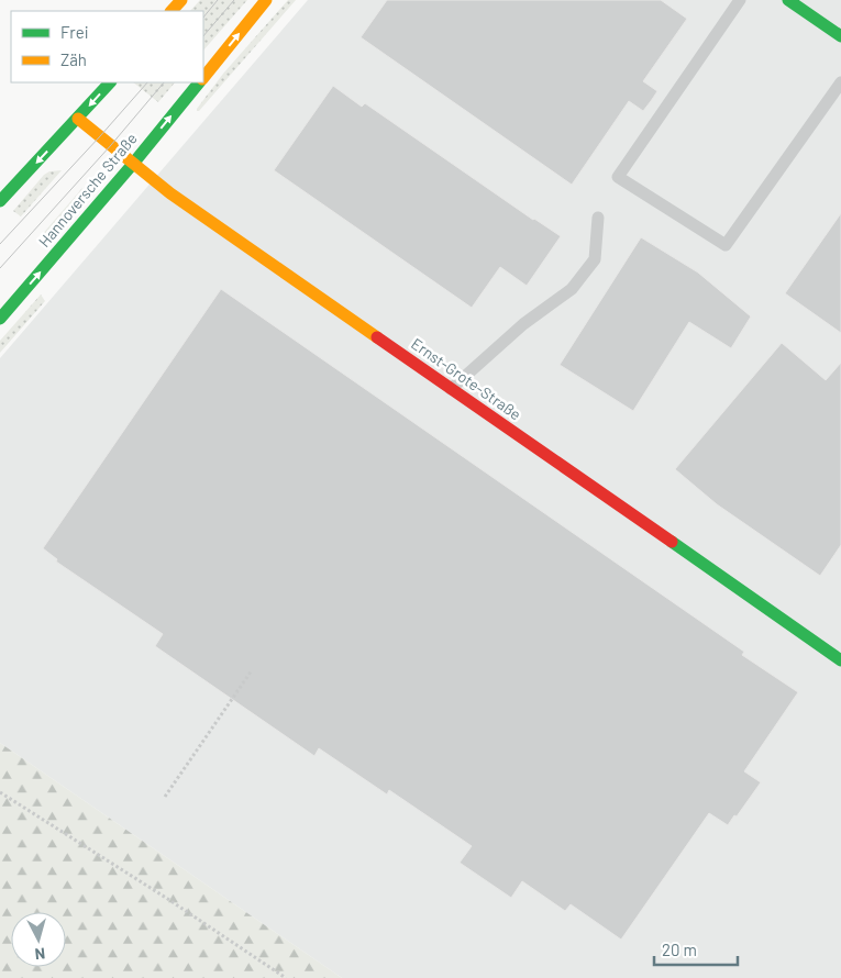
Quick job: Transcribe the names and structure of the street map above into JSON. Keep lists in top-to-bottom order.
{
  "streets": {
    "street": ["Hannoversche Straße", "Ernst-Grote-Straße"]
  },
  "crossings": [
    ["Hannoversche Straße", "Ernst-Grote-Straße"]
  ],
  "legend": ["Frei", "Zäh"],
  "scale_bar": "20 m",
  "north": "bottom"
}
